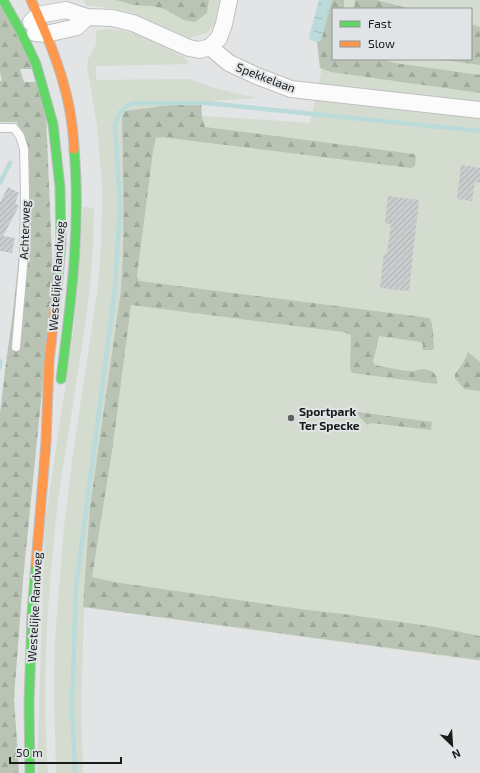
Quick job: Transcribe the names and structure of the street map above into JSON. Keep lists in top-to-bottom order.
{
  "streets": {
    "main road": ["Westelijke Randweg"],
    "street": ["Spekkelaan"],
    "lane": ["Achterweg"]
  },
  "places": ["Sportpark Ter Specke"],
  "legend": ["Fast", "Slow"],
  "scale_bar": "50 m",
  "north": "bottom right"
}
